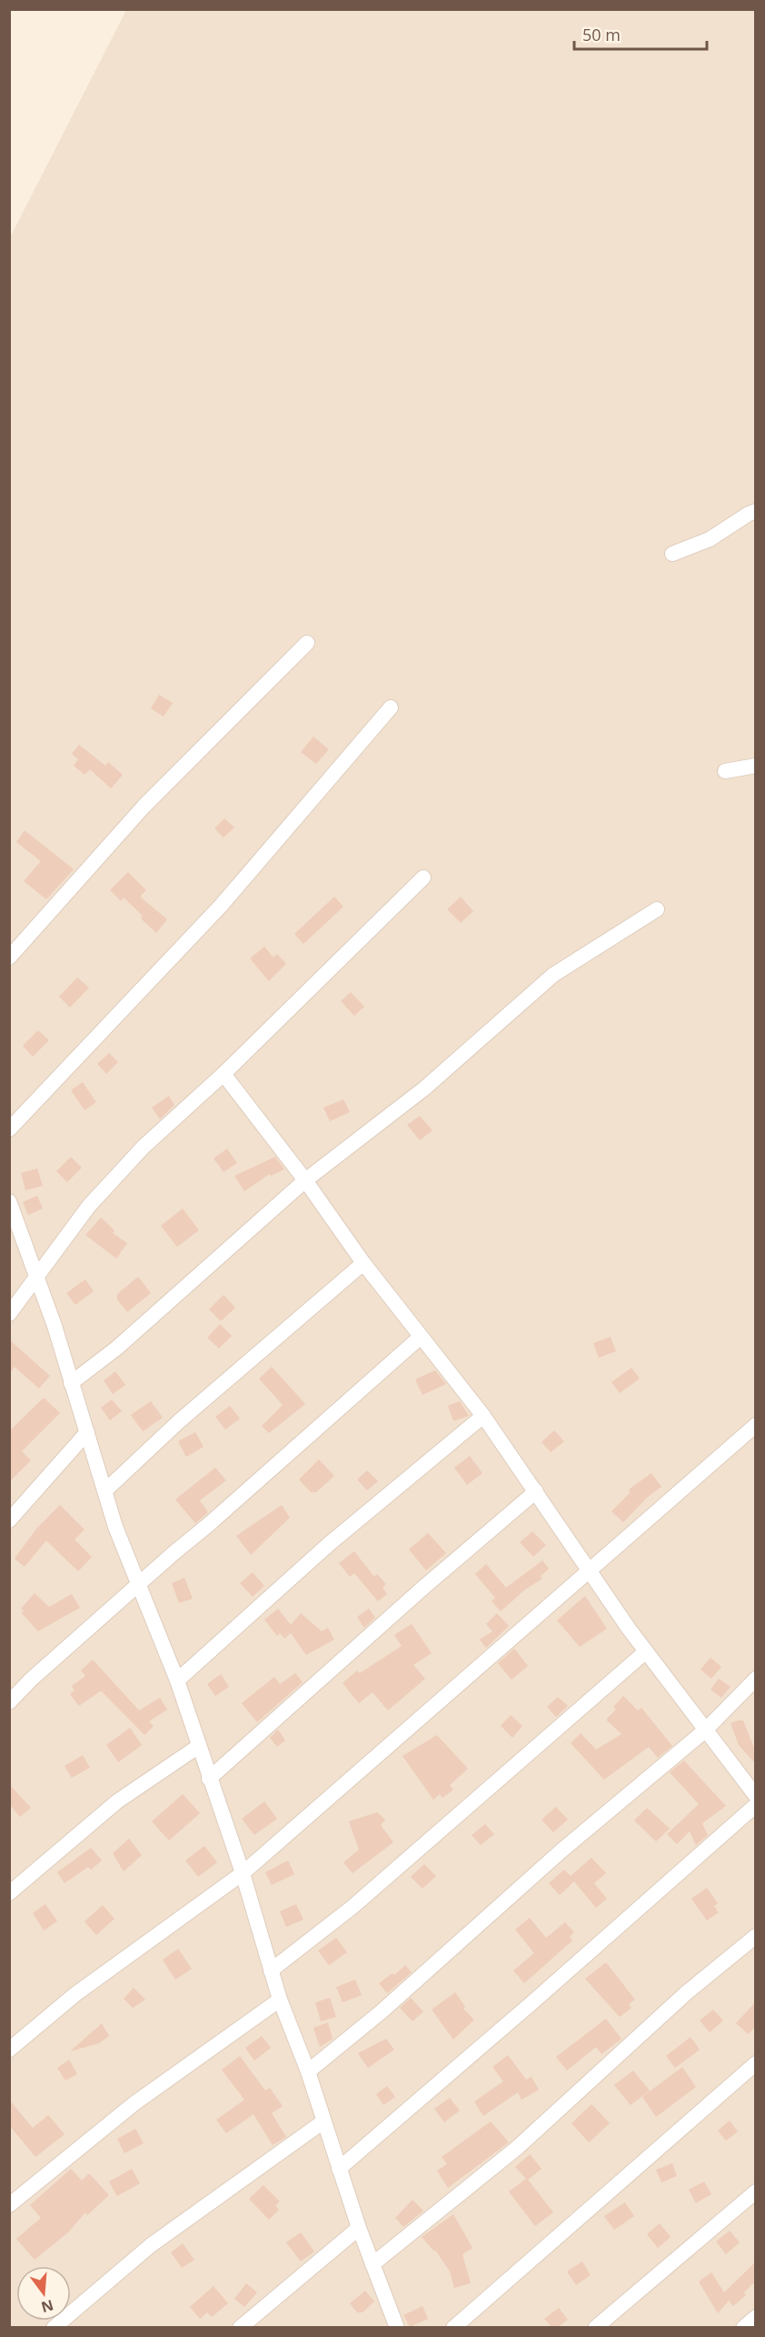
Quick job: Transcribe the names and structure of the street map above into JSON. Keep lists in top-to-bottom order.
{
  "scale_bar": "50 m",
  "north": "bottom"
}
